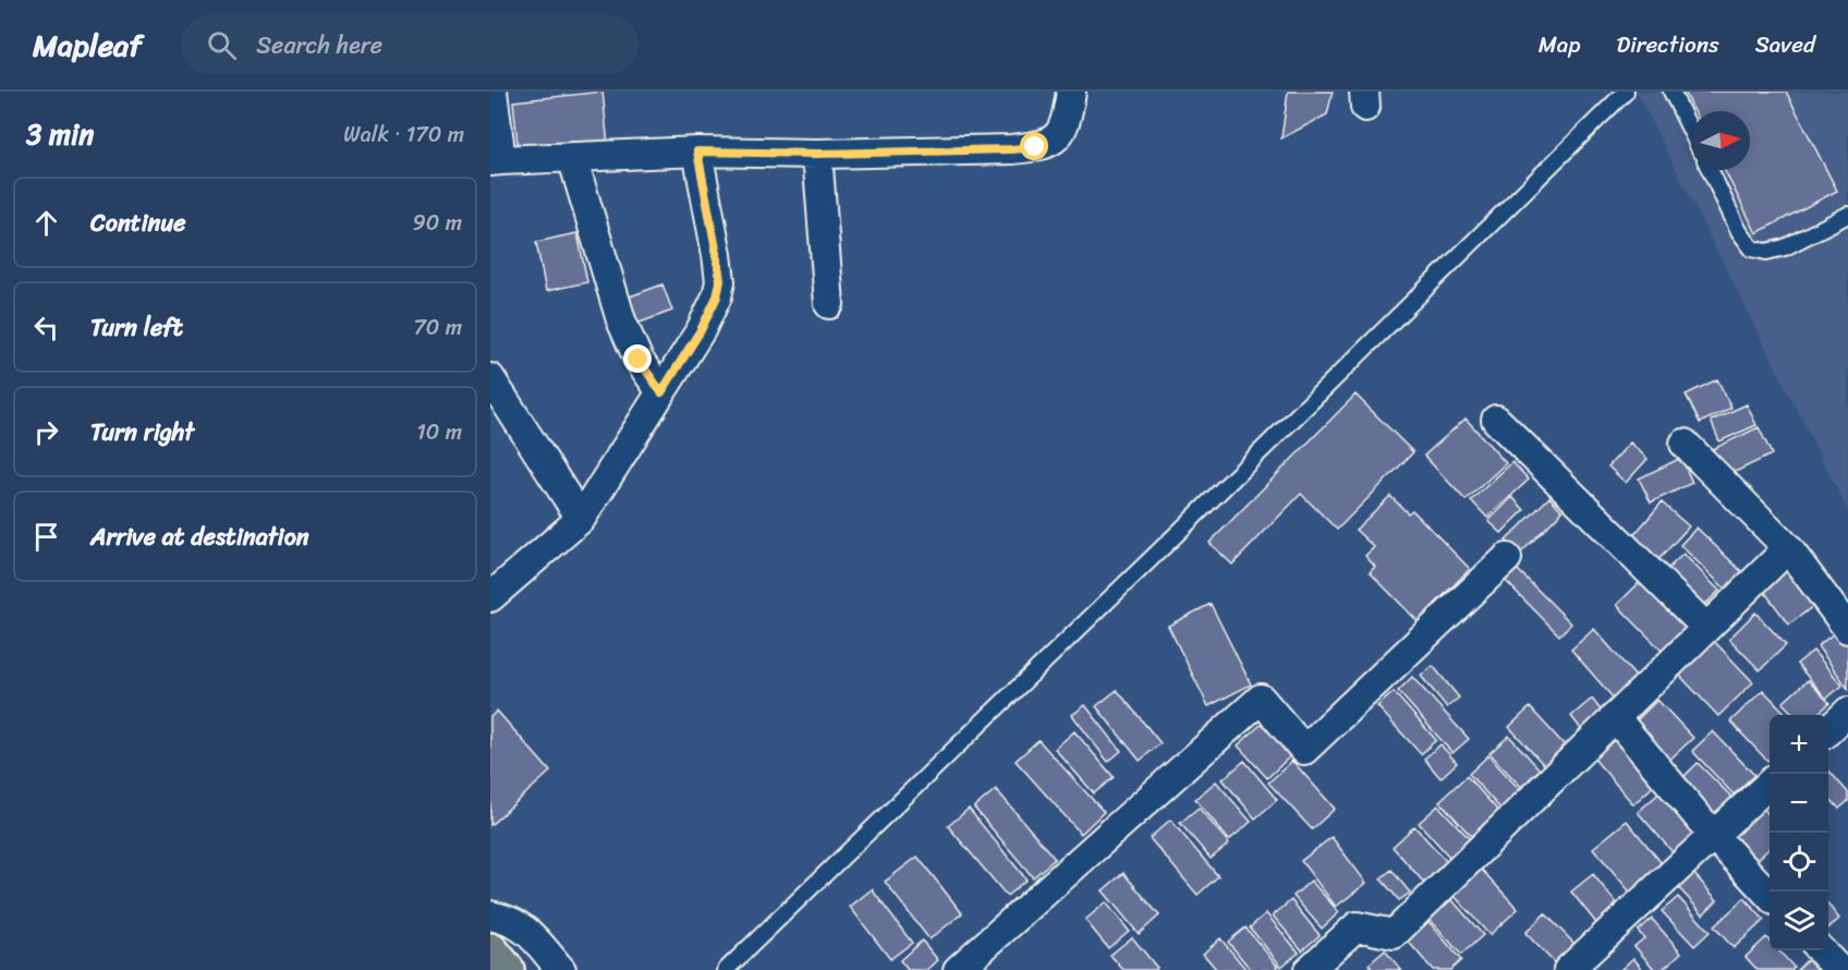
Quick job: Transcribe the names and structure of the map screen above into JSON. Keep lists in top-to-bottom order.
{
  "north": "right",
  "page": {
    "header": "Mapleaf",
    "search": "Search here",
    "nav": ["Map", "Directions", "Saved"],
    "heading": ["3 min", "Walk · 170 m"],
    "list": [
      ["Continue", "90 m"],
      ["Turn left", "70 m"],
      ["Turn right", "10 m"],
      "Arrive at destination"
    ],
    "map_buttons": ["+", "−"]
  }
}
